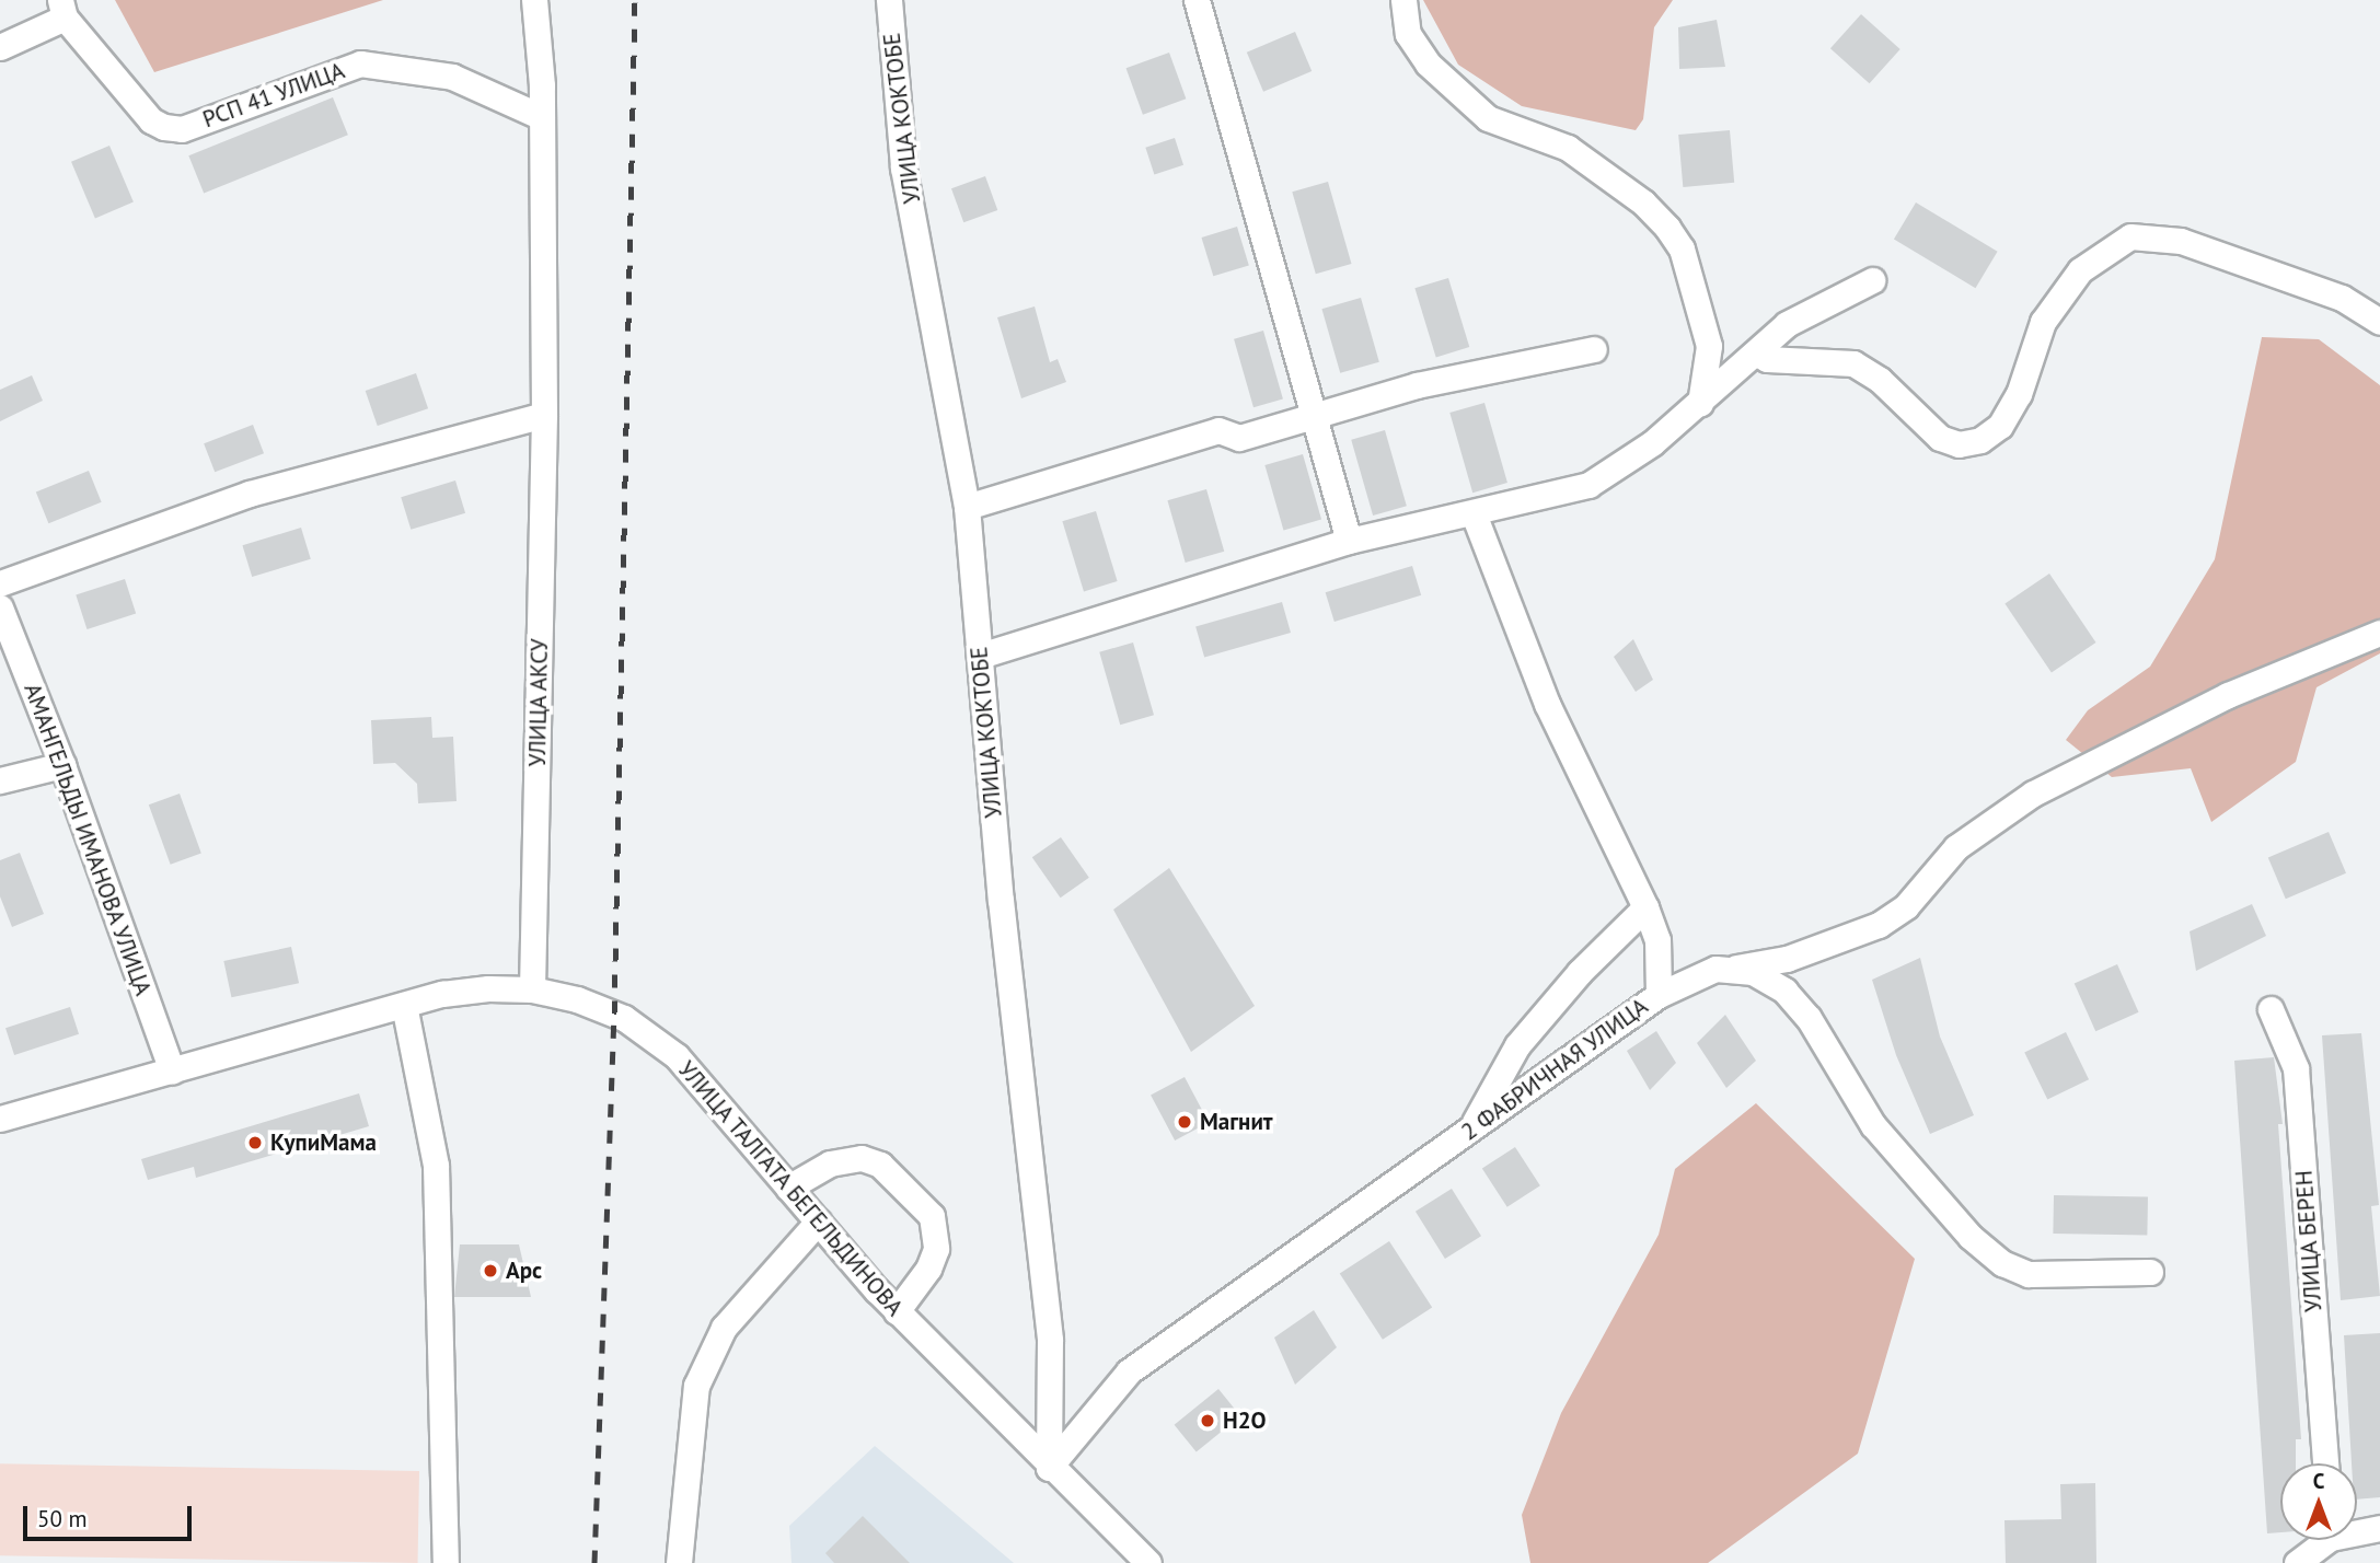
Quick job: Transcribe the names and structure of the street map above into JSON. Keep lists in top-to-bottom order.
{
  "streets": {
    "street": [
      "РСП 41 УЛИЦА",
      "УЛИЦА КОКТОБЕ",
      "УЛИЦА АКСУ",
      "АМАНГЕЛЬДЫ ИМАНОВА УЛИЦА",
      "2 ФАБРИЧНАЯ УЛИЦА",
      "УЛИЦА ТАЛГАТА БЕГЕЛЬДИНОВА",
      "УЛИЦА БЕРЕН"
    ]
  },
  "crossings": [
    ["РСП 41 УЛИЦА", "УЛИЦА АКСУ"],
    ["УЛИЦА КОКТОБЕ", "2 ФАБРИЧНАЯ УЛИЦА"],
    ["УЛИЦА КОКТОБЕ", "УЛИЦА ТАЛГАТА БЕГЕЛЬДИНОВА"],
    ["УЛИЦА АКСУ", "УЛИЦА ТАЛГАТА БЕГЕЛЬДИНОВА"],
    ["АМАНГЕЛЬДЫ ИМАНОВА УЛИЦА", "УЛИЦА ТАЛГАТА БЕГЕЛЬДИНОВА"],
    ["2 ФАБРИЧНАЯ УЛИЦА", "УЛИЦА ТАЛГАТА БЕГЕЛЬДИНОВА"]
  ],
  "places": [
    "Магнит",
    "КупиМама",
    "Арс",
    "H2O"
  ],
  "scale_bar": "50 m",
  "north": "top"
}
